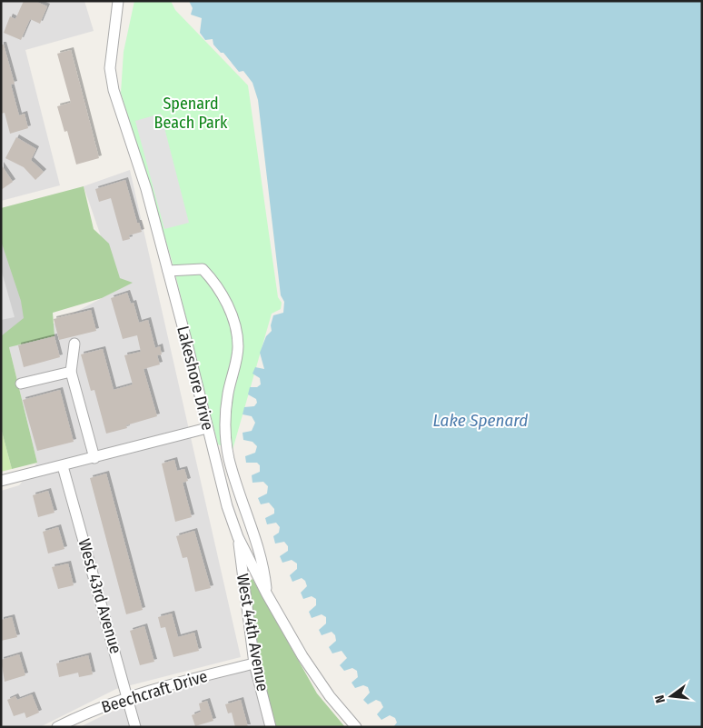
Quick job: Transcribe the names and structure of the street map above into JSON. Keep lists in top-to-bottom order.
{
  "streets": {
    "street": [
      "Lakeshore Drive",
      "West 43rd Avenue",
      "West 44th Avenue",
      "Beechcraft Drive"
    ]
  },
  "crossings": [
    ["Lakeshore Drive", "West 44th Avenue"],
    ["West 43rd Avenue", "Beechcraft Drive"],
    ["West 44th Avenue", "Beechcraft Drive"]
  ],
  "water": ["Lake Spenard"],
  "parks": ["Spenard Beach Park"],
  "north": "left"
}
